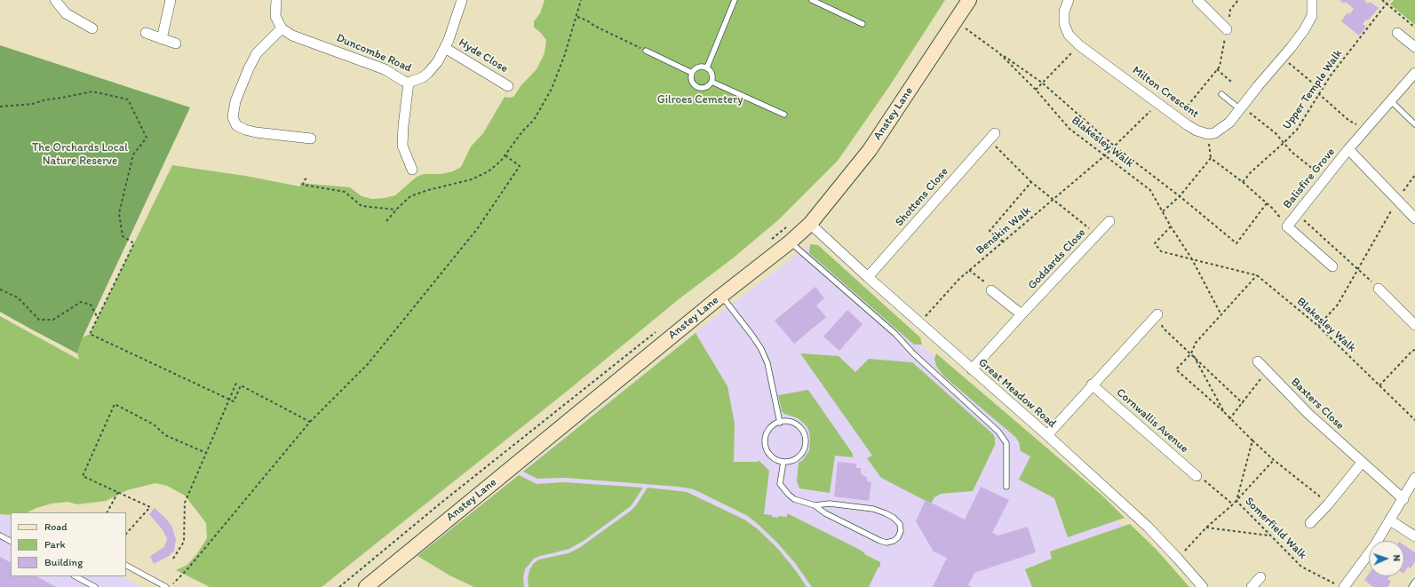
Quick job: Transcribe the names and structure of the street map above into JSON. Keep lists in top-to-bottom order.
{
  "streets": {
    "main road": ["Anstey Lane"],
    "street": [
      "Duncombe Road",
      "Hyde Close",
      "Milton Crescent",
      "Balisfire Grove",
      "Shottens Close",
      "Goddards Close",
      "Great Meadow Road",
      "Baxters Close",
      "Cornwallis Avenue"
    ],
    "path": [
      "Upper Temple Walk",
      "Blakesley Walk",
      "Benskin Walk",
      "Somerfield Walk"
    ]
  },
  "crossings": [
    ["Duncombe Road", "Hyde Close"],
    ["Milton Crescent", "Benskin Walk"],
    ["Anstey Lane", "Blakesley Walk"],
    ["Anstey Lane", "Great Meadow Road"],
    ["Blakesley Walk", "Benskin Walk"],
    ["Shottens Close", "Great Meadow Road"],
    ["Benskin Walk", "Great Meadow Road"],
    ["Goddards Close", "Great Meadow Road"],
    ["Great Meadow Road", "Somerfield Walk"]
  ],
  "parks": ["Gilroes Cemetery", "The Orchards Local Nature Reserve"],
  "legend": ["Road", "Park", "Building"],
  "north": "right"
}
